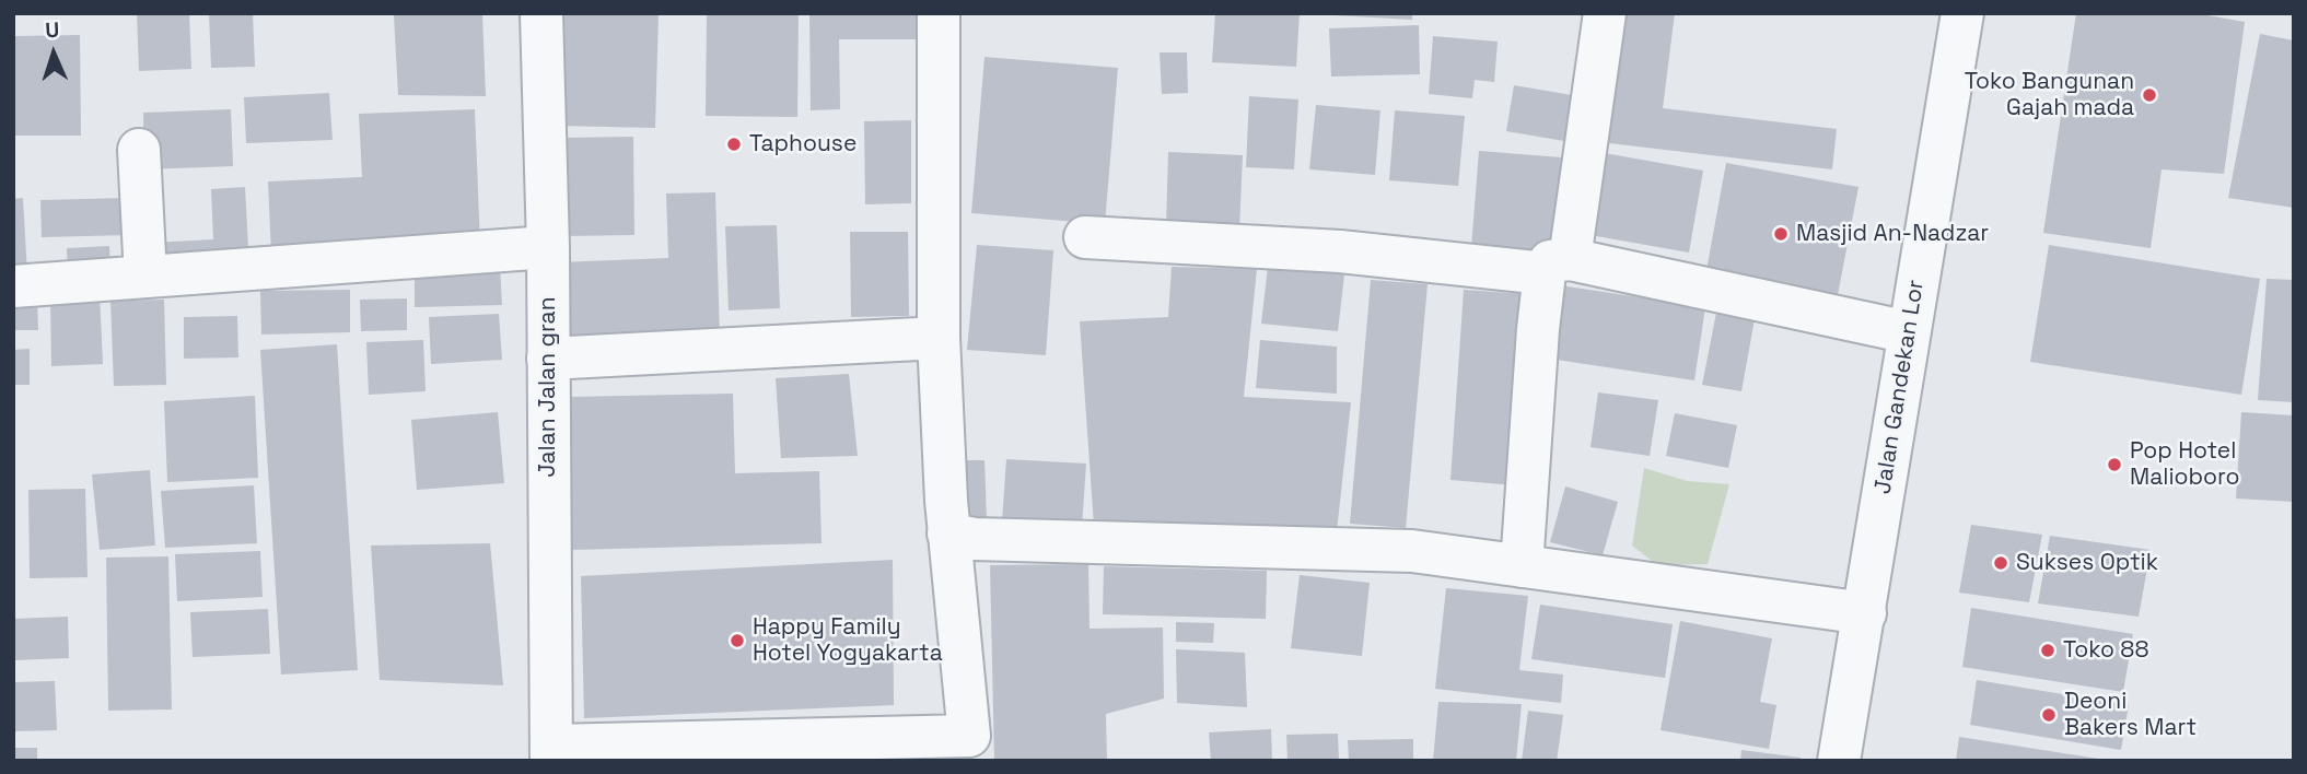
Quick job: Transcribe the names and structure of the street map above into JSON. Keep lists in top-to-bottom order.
{
  "streets": {
    "street": ["Jalan Jalan gran", "Jalan Gandekan Lor"]
  },
  "places": [
    "Toko Bangunan Gajah mada",
    "Taphouse",
    "Masjid An-Nadzar",
    "Pop Hotel Malioboro",
    "Sukses Optik",
    "Happy Family Hotel Yogyakarta",
    "Toko 88",
    "Deoni Bakers Mart"
  ],
  "north": "top"
}
